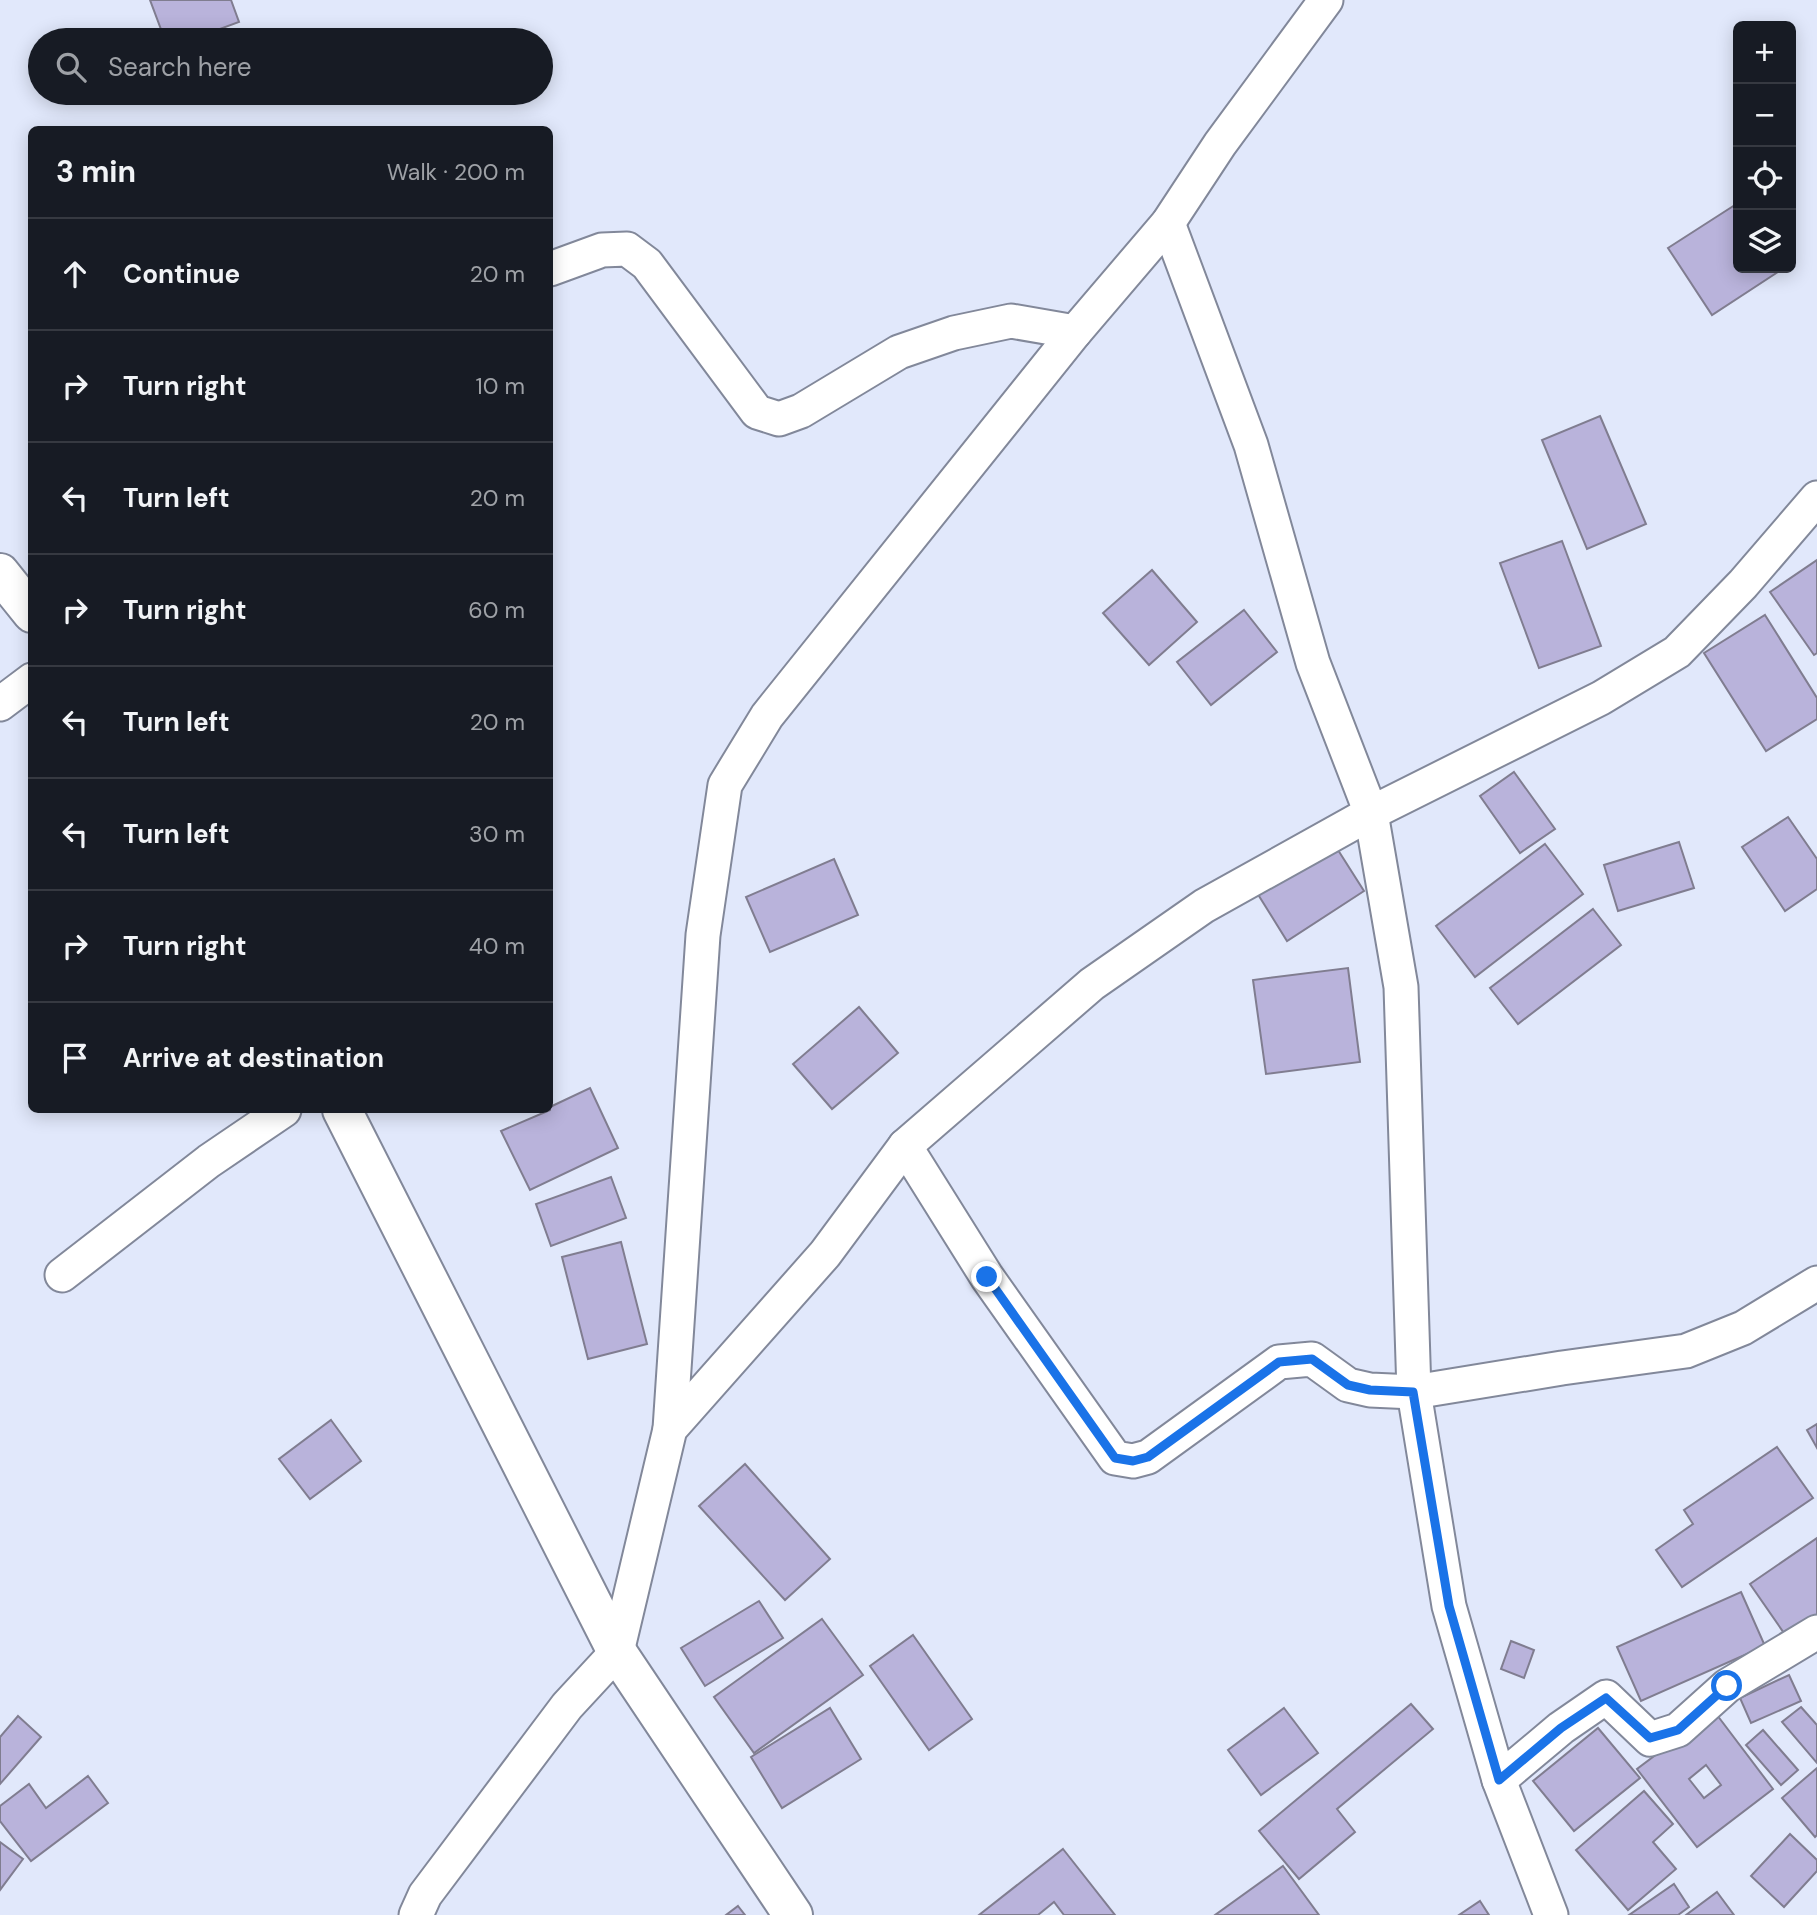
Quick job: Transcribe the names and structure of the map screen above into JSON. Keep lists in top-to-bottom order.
{
  "page": {
    "map_buttons": ["+", "−"],
    "search": "Search here",
    "heading": ["3 min", "Walk · 200 m"],
    "list": [
      ["Continue", "20 m"],
      ["Turn right", "10 m"],
      ["Turn left", "20 m"],
      ["Turn right", "60 m"],
      ["Turn left", "20 m"],
      ["Turn left", "30 m"],
      ["Turn right", "40 m"],
      "Arrive at destination"
    ]
  }
}
